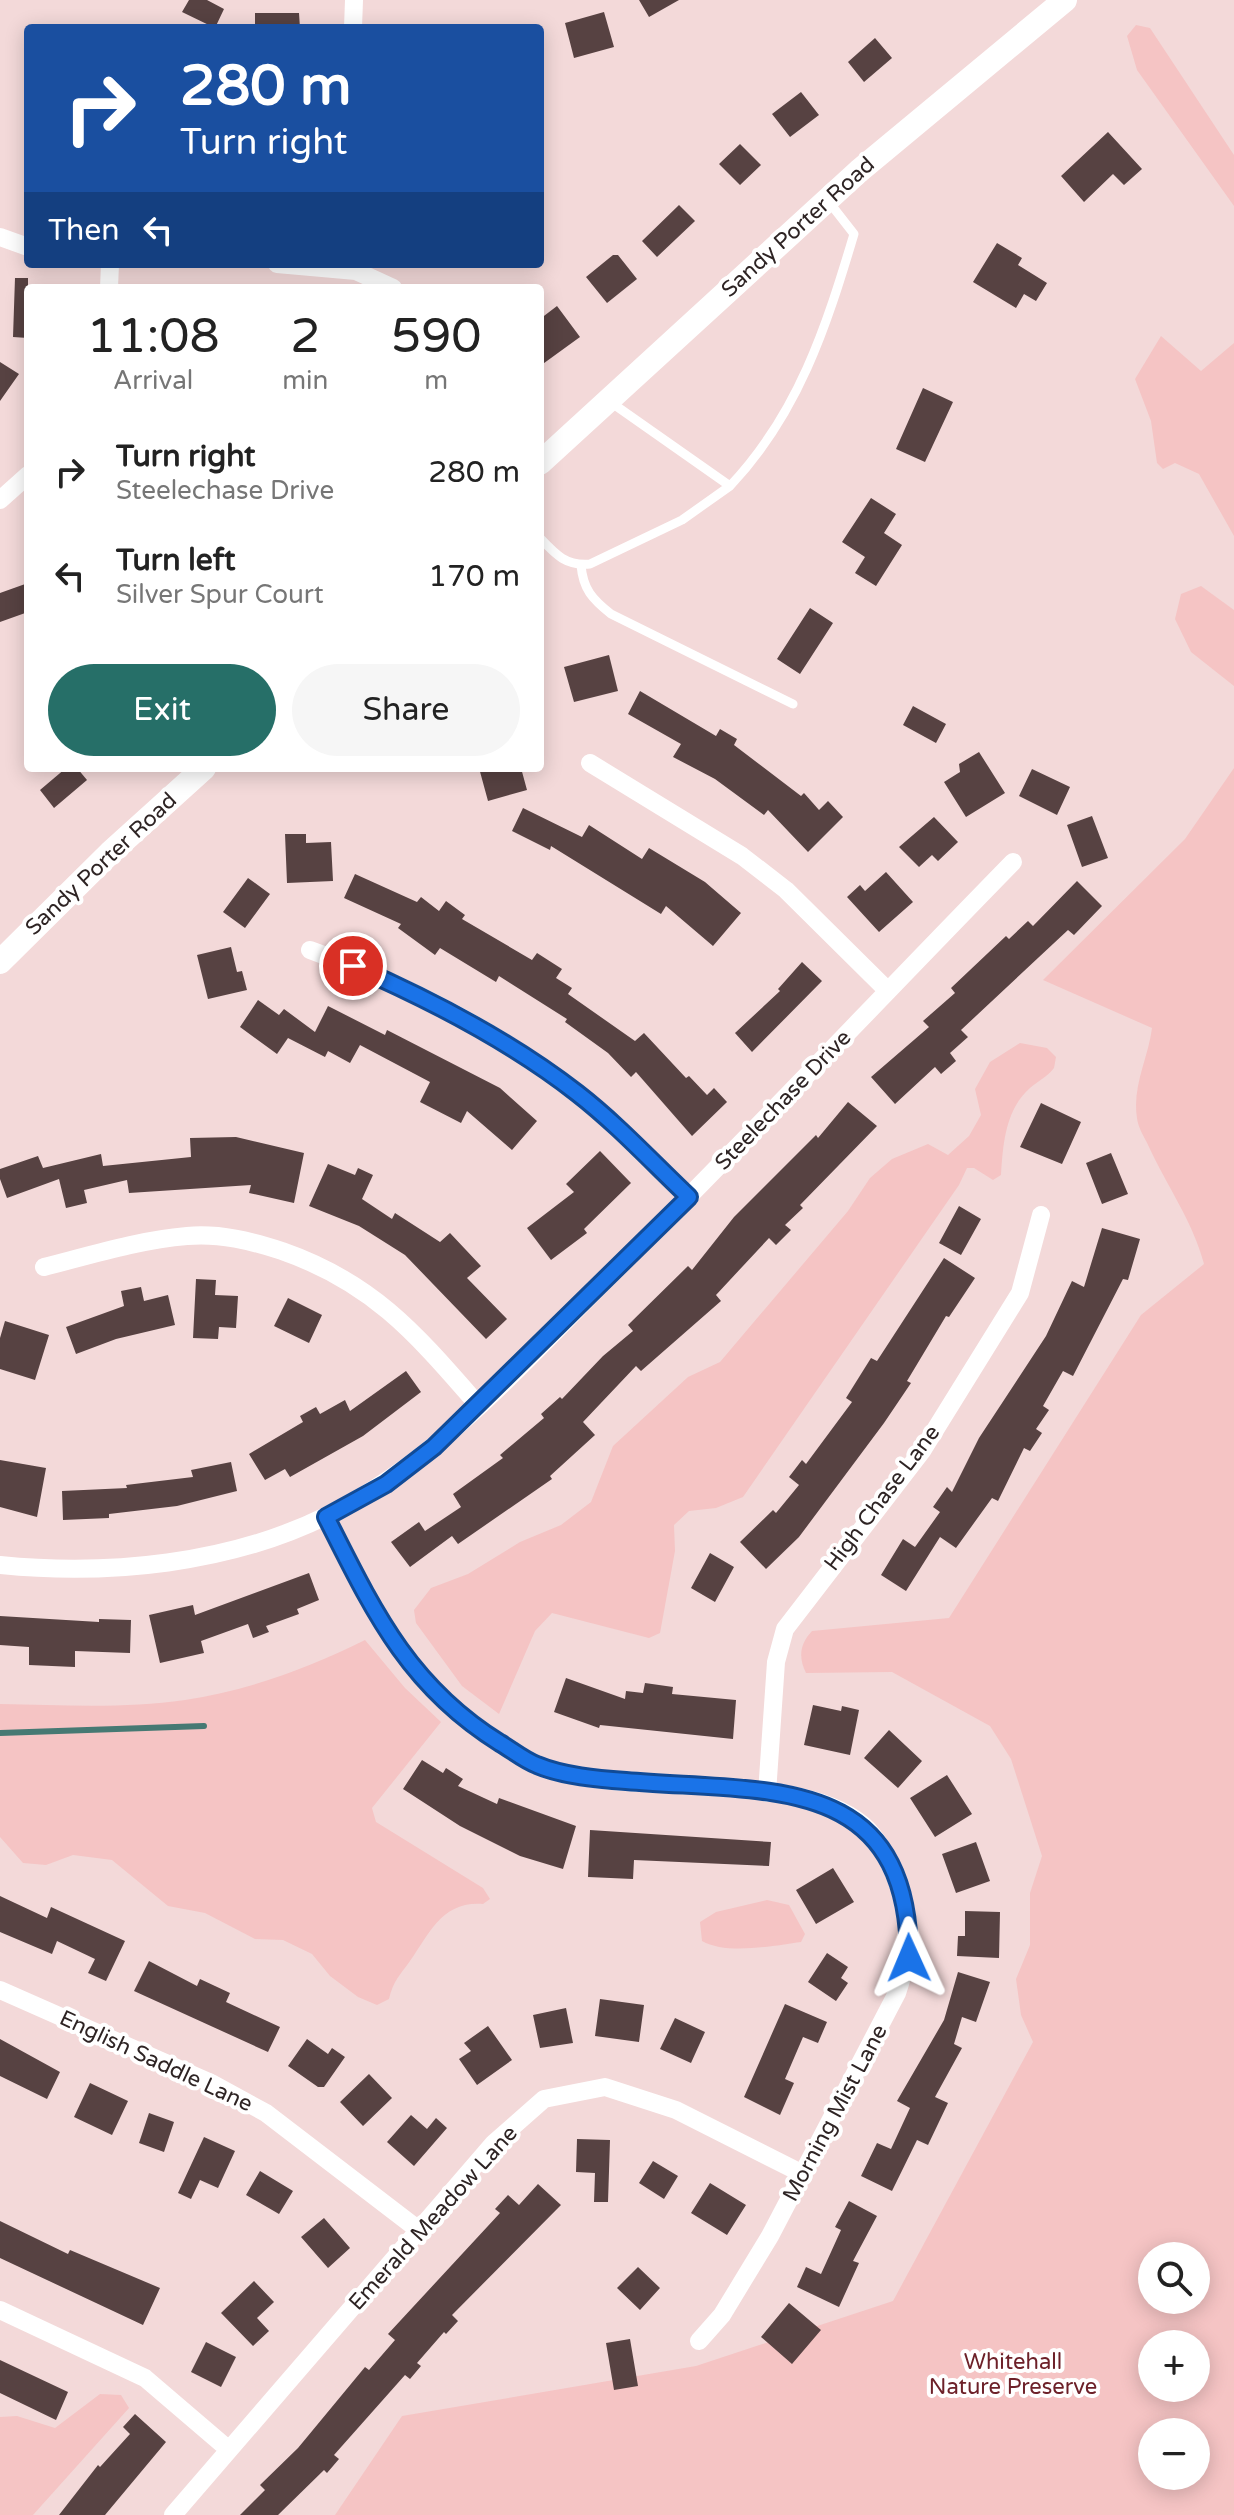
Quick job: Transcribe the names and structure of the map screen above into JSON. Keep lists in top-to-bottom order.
{
  "streets": {
    "street": [
      "Sandy Porter Road",
      "Steelechase Drive",
      "High Chase Lane",
      "English Saddle Lane",
      "Morning Mist Lane",
      "Emerald Meadow Lane"
    ]
  },
  "crossings": [
    ["Steelechase Drive", "Morning Mist Lane"],
    ["High Chase Lane", "Morning Mist Lane"],
    ["English Saddle Lane", "Emerald Meadow Lane"],
    ["Morning Mist Lane", "Emerald Meadow Lane"]
  ],
  "parks": ["Whitehall Nature Preserve"],
  "page": {
    "turn": ["280 m", "Turn right"],
    "then": "Then",
    "eta": [
      "11:08",
      "Arrival",
      "2",
      "min",
      "590",
      "m"
    ],
    "list": [
      {
        "name": "Turn right",
        "note": "Steelechase Drive",
        "value": "280 m"
      },
      {
        "name": "Turn left",
        "note": "Silver Spur Court",
        "value": "170 m"
      }
    ],
    "buttons": ["Exit", "Share"],
    "map_buttons": ["+", "−"]
  }
}
